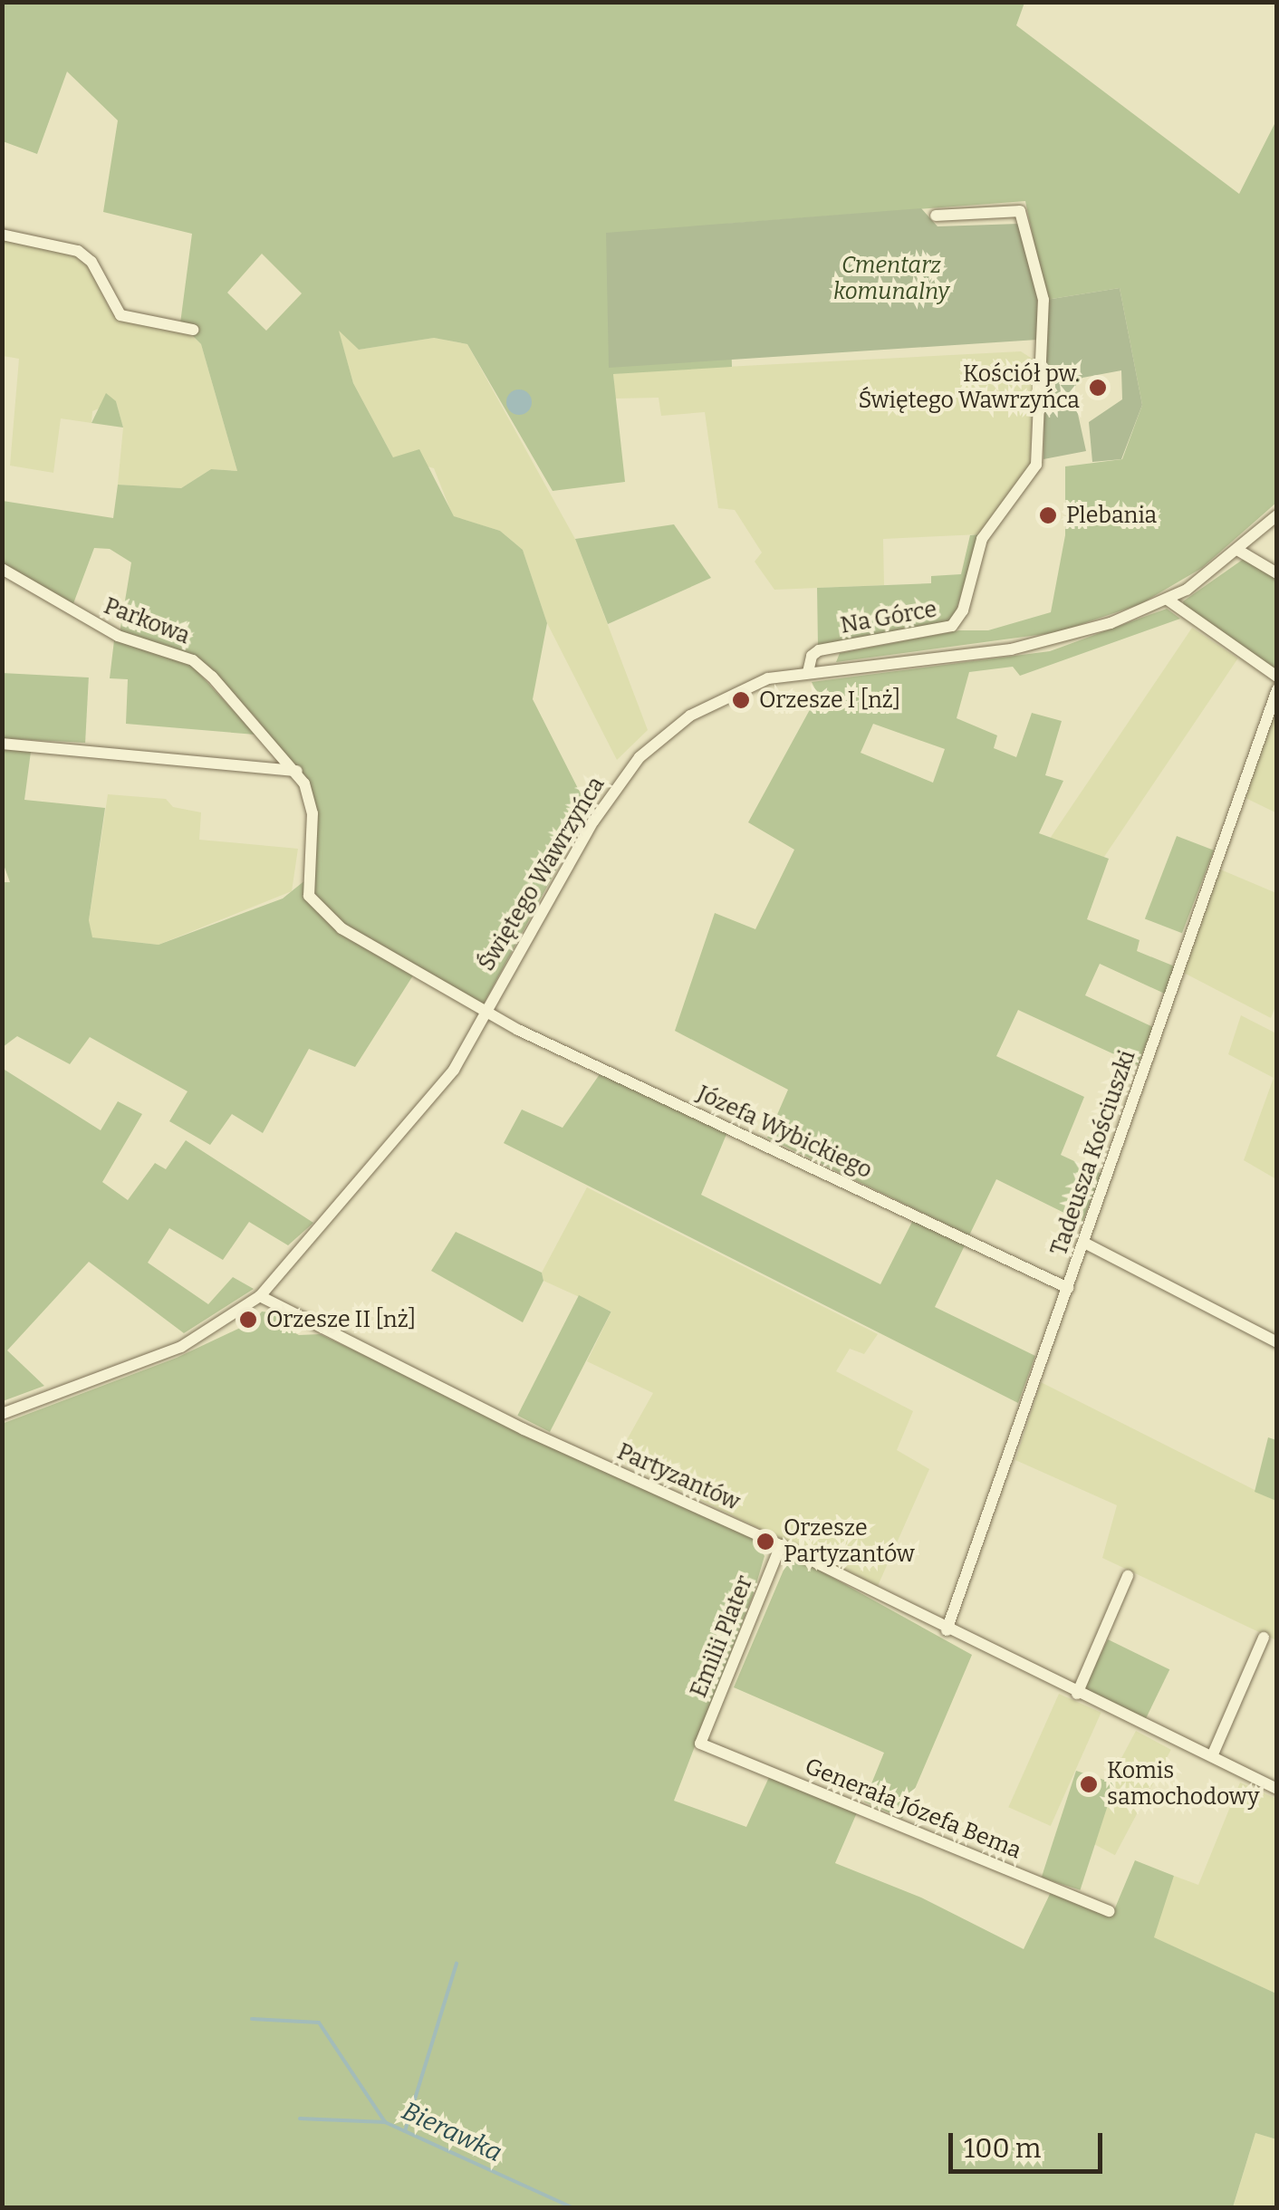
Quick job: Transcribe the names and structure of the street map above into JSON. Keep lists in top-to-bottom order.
{
  "streets": {
    "street": [
      "Na Górce",
      "Parkowa",
      "Świętego Wawrzyńca",
      "Józefa Wybickiego",
      "Tadeusza Kościuszki",
      "Partyzantów",
      "Emilii Plater",
      "Generała Józefa Bema"
    ]
  },
  "crossings": [
    ["Na Górce", "Świętego Wawrzyńca"],
    ["Parkowa", "Świętego Wawrzyńca"],
    ["Parkowa", "Józefa Wybickiego"],
    ["Świętego Wawrzyńca", "Józefa Wybickiego"],
    ["Świętego Wawrzyńca", "Partyzantów"],
    ["Józefa Wybickiego", "Tadeusza Kościuszki"],
    ["Tadeusza Kościuszki", "Partyzantów"],
    ["Partyzantów", "Emilii Plater"],
    ["Emilii Plater", "Generała Józefa Bema"]
  ],
  "water": ["Bierawka"],
  "parks": ["Cmentarz komunalny"],
  "places": [
    "Kościół pw. Świętego Wawrzyńca",
    "Plebania",
    "Orzesze I [nż]",
    "Orzesze II [nż]",
    "Orzesze Partyzantów",
    "Komis samochodowy"
  ],
  "scale_bar": "100 m"
}
